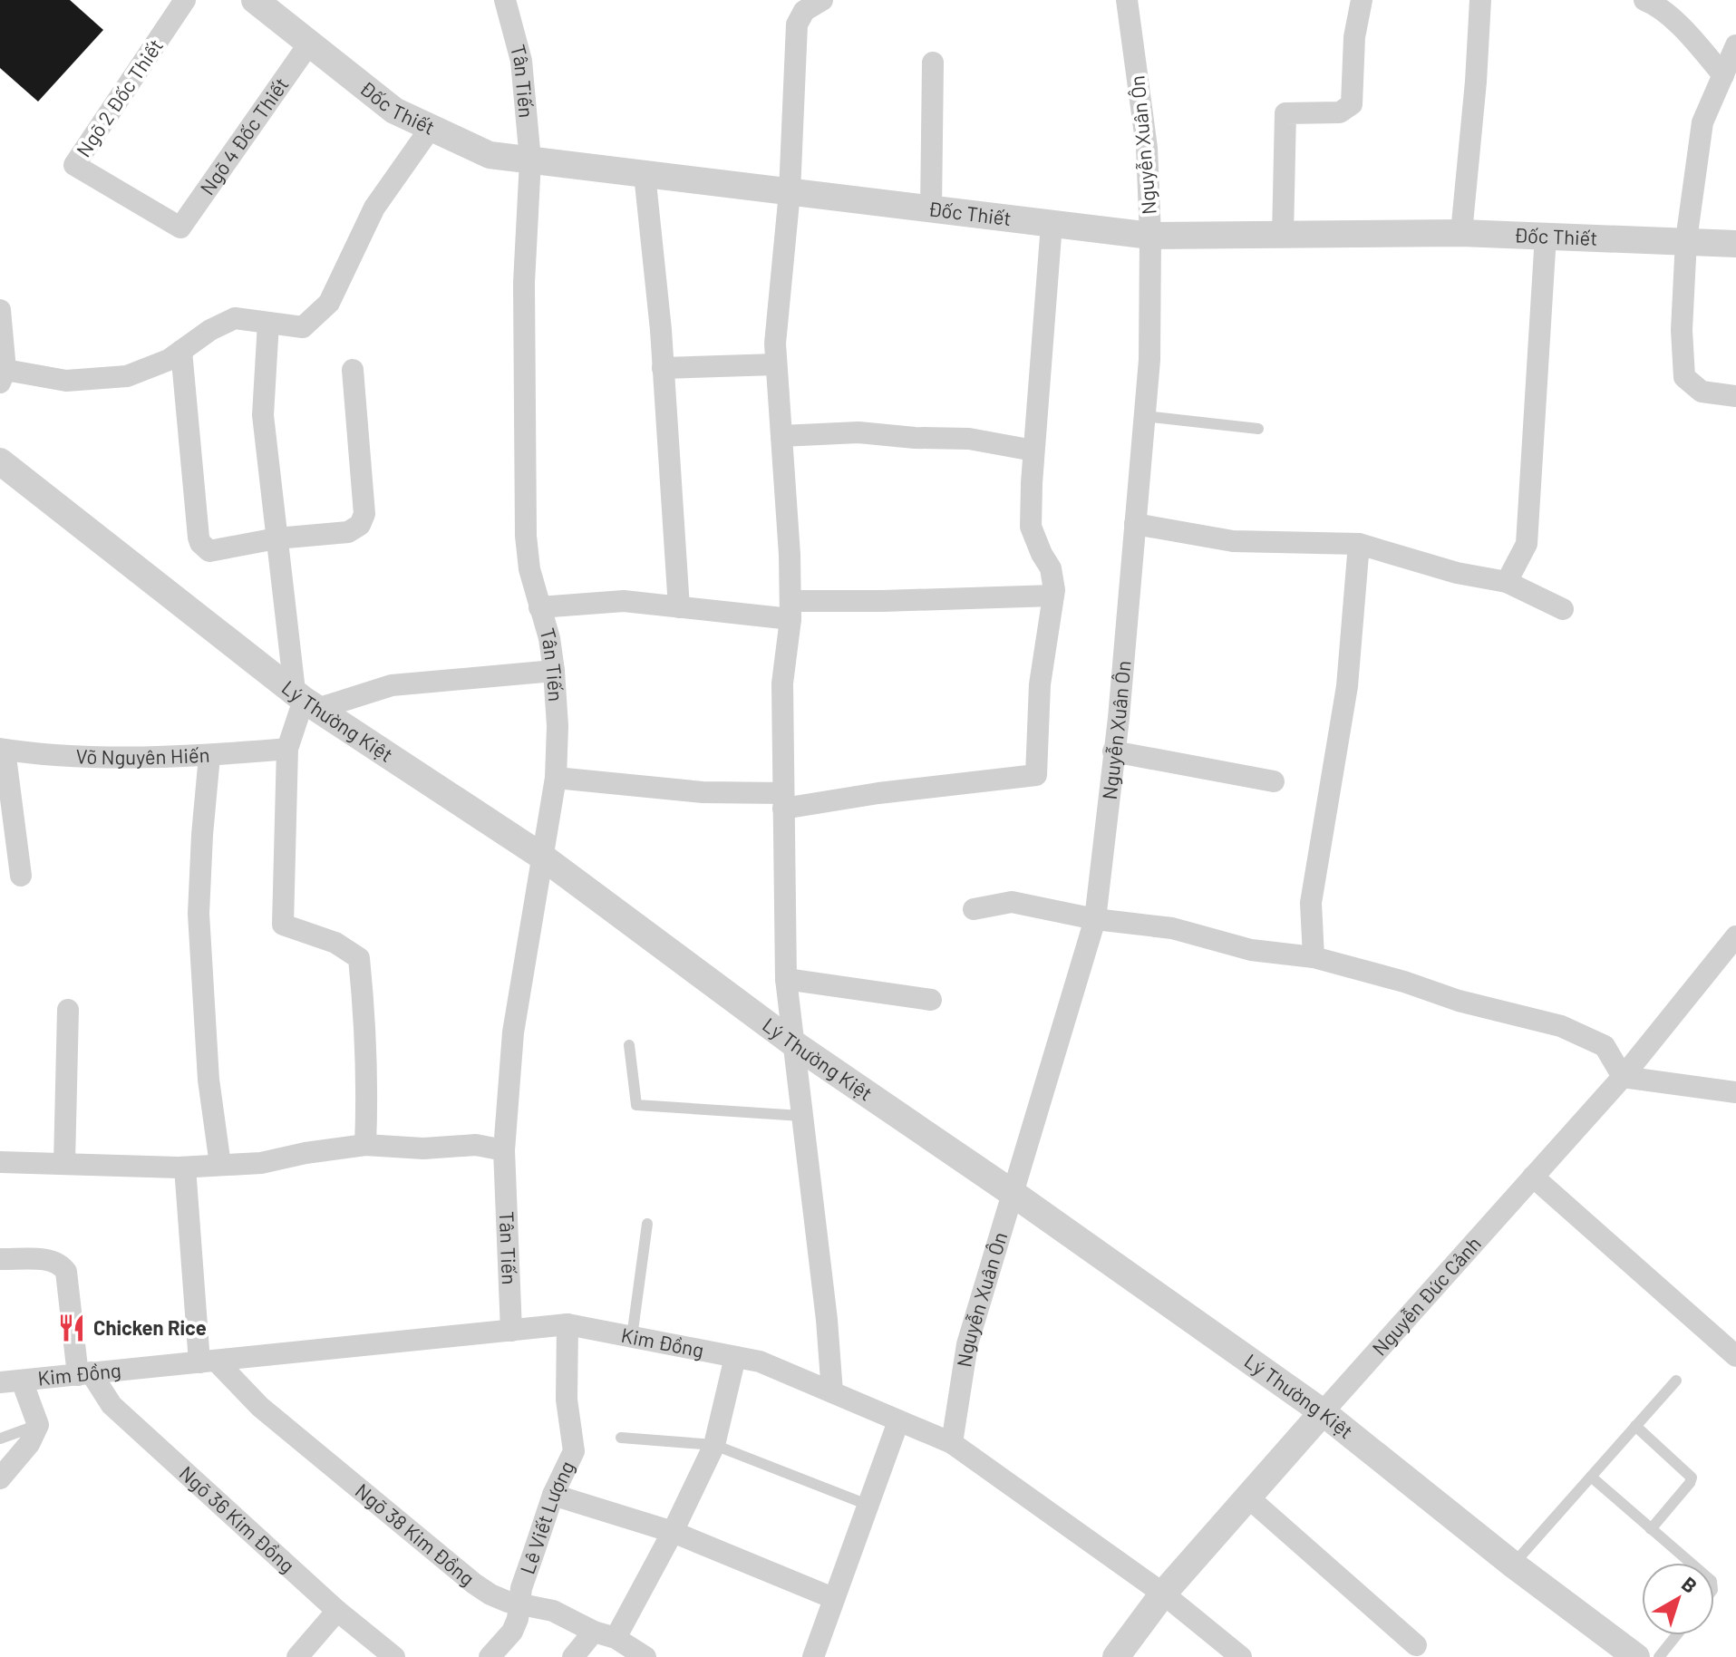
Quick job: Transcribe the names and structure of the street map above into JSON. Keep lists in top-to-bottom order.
{
  "streets": {
    "street": [
      "Tân Tiến",
      "Ngõ 2 Đốc Thiết",
      "Đốc Thiết",
      "Ngõ 4 Đốc Thiết",
      "Nguyễn Xuân Ôn",
      "Lý Thường Kiệt",
      "Võ Nguyên Hiến",
      "Nguyễn Đức Cảnh",
      "Kim Đồng",
      "Lê Viết Lượng",
      "Ngõ 36 Kim Đồng",
      "Ngõ 38 Kim Đồng"
    ]
  },
  "crossings": [
    ["Tân Tiến", "Đốc Thiết"],
    ["Tân Tiến", "Lý Thường Kiệt"],
    ["Tân Tiến", "Kim Đồng"],
    ["Ngõ 2 Đốc Thiết", "Ngõ 4 Đốc Thiết"],
    ["Đốc Thiết", "Ngõ 4 Đốc Thiết"],
    ["Đốc Thiết", "Nguyễn Xuân Ôn"],
    ["Nguyễn Xuân Ôn", "Lý Thường Kiệt"],
    ["Nguyễn Xuân Ôn", "Kim Đồng"],
    ["Lý Thường Kiệt", "Nguyễn Đức Cảnh"],
    ["Nguyễn Đức Cảnh", "Kim Đồng"],
    ["Kim Đồng", "Lê Viết Lượng"],
    ["Kim Đồng", "Ngõ 36 Kim Đồng"],
    ["Kim Đồng", "Ngõ 38 Kim Đồng"],
    ["Lê Viết Lượng", "Ngõ 38 Kim Đồng"]
  ],
  "places": {
    "restaurant": ["Chicken Rice"]
  },
  "north": "top right"
}
